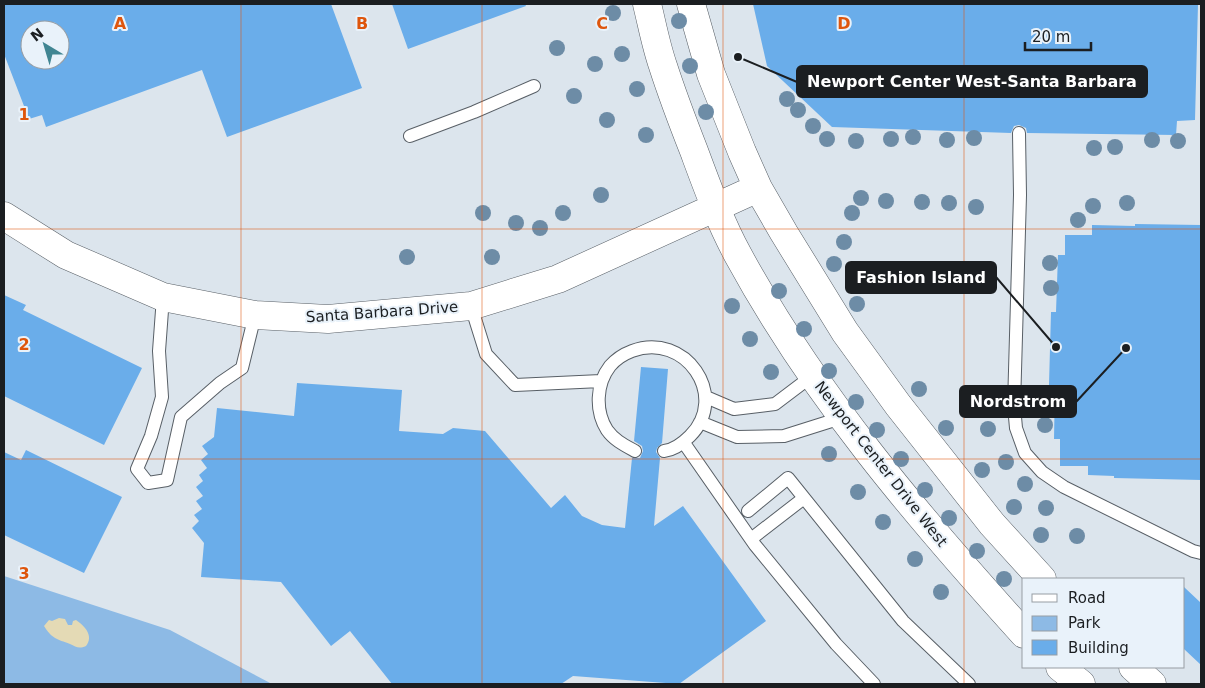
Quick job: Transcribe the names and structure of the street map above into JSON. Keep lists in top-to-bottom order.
{
  "streets": {
    "main road": ["Santa Barbara Drive", "Newport Center Drive West"]
  },
  "crossings": [
    ["Santa Barbara Drive", "Newport Center Drive West"]
  ],
  "places": ["Newport Center West-Santa Barbara", "Fashion Island", "Nordstrom"],
  "legend": ["Road", "Park", "Building"],
  "scale_bar": "20 m",
  "north": "top left",
  "grid": {
    "columns": [
      "A",
      "B",
      "C",
      "D"
    ],
    "rows": ["1", "2", "3"]
  }
}
